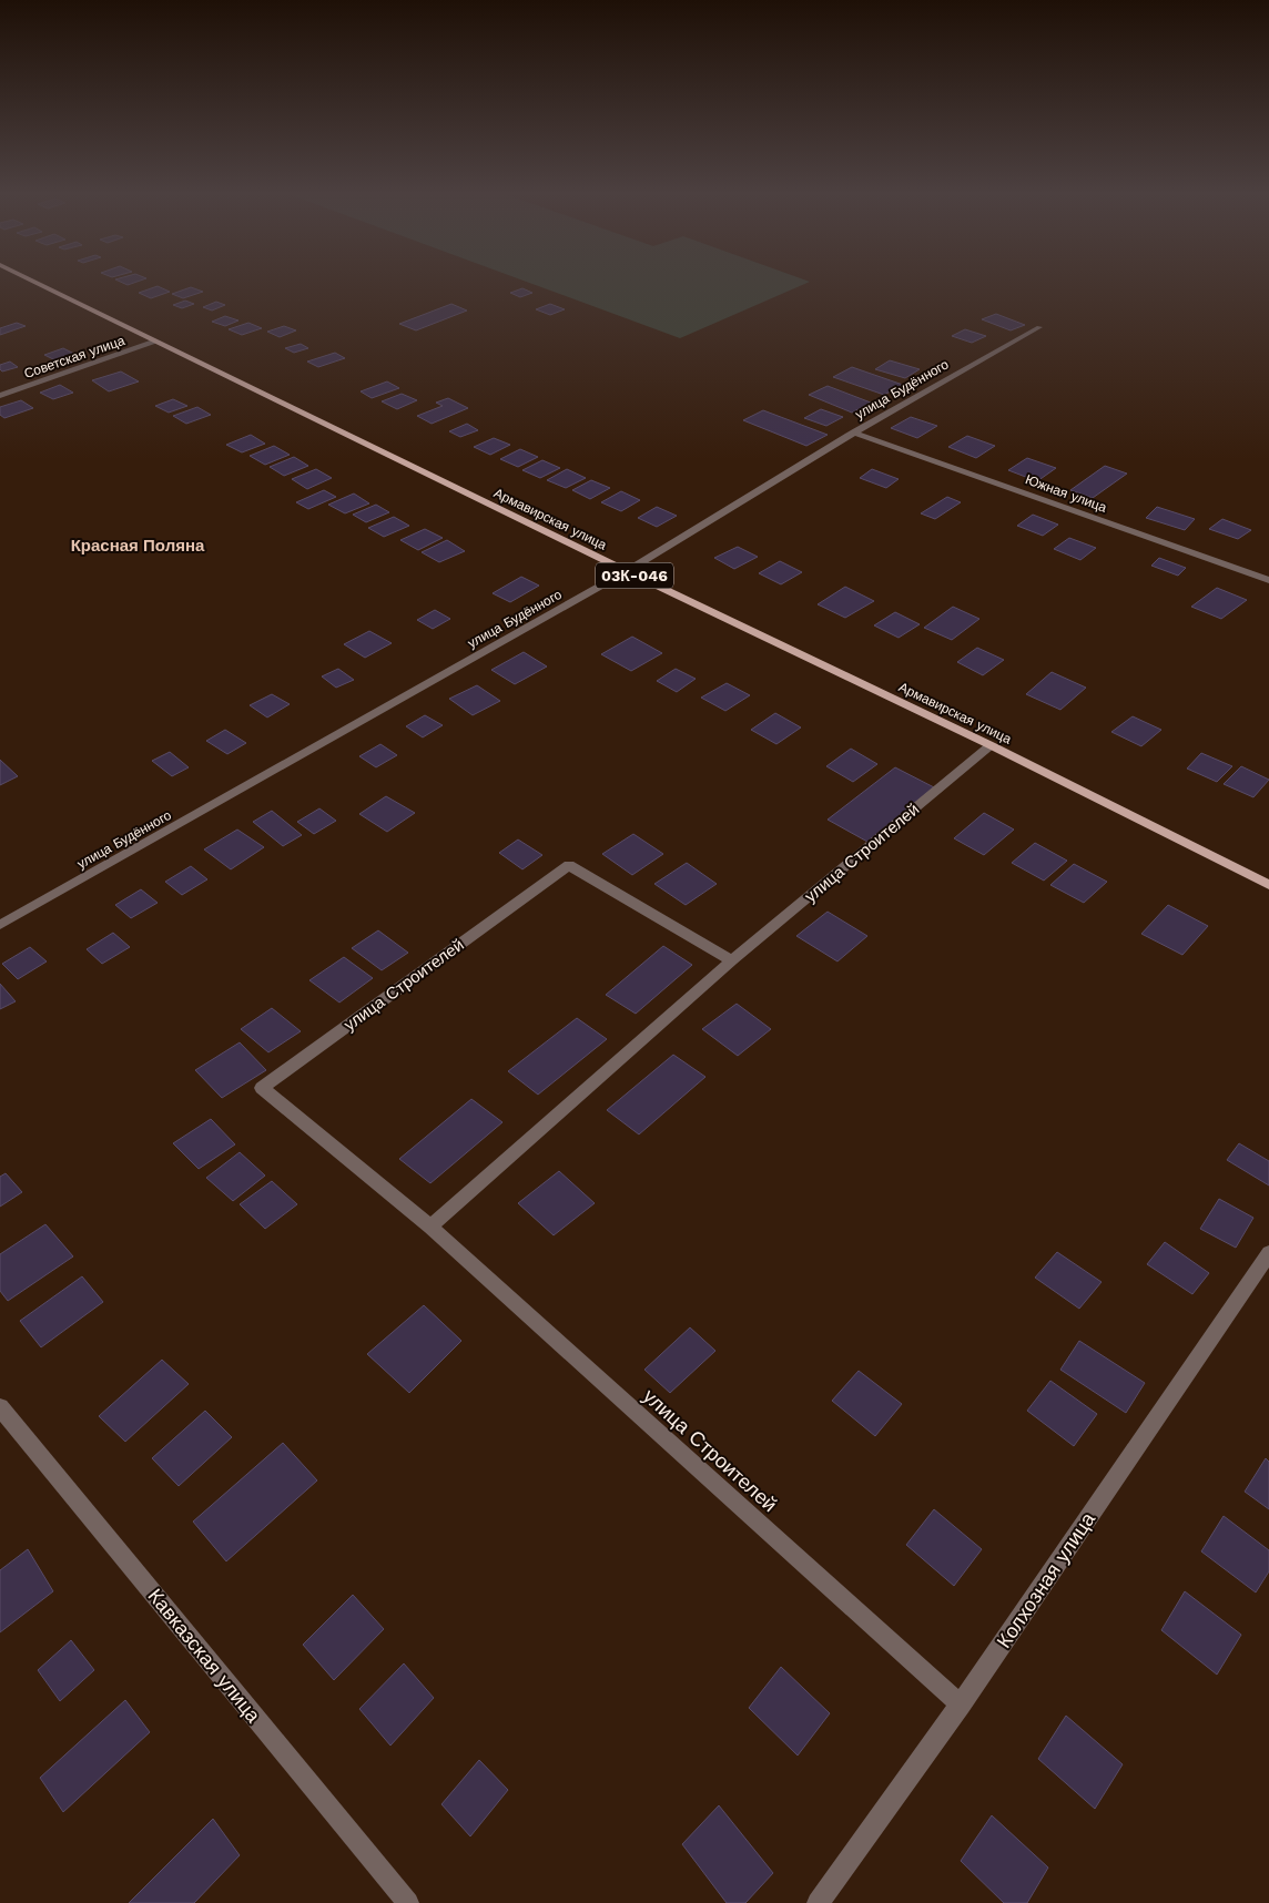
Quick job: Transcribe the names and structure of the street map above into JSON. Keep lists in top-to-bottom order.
{
  "streets": {
    "main road": ["Армавирская улица", "03К-046"],
    "street": [
      "Советская улица",
      "улица Будённого",
      "Южная улица",
      "улица Строителей",
      "Колхозная улица",
      "Кавказская улица"
    ]
  },
  "crossings": [
    ["Советская улица", "Армавирская улица"],
    ["улица Будённого", "Южная улица"],
    ["улица Будённого", "Армавирская улица"],
    ["Армавирская улица", "улица Строителей"],
    ["улица Строителей", "Колхозная улица"]
  ],
  "districts": ["Красная Поляна"]
}
